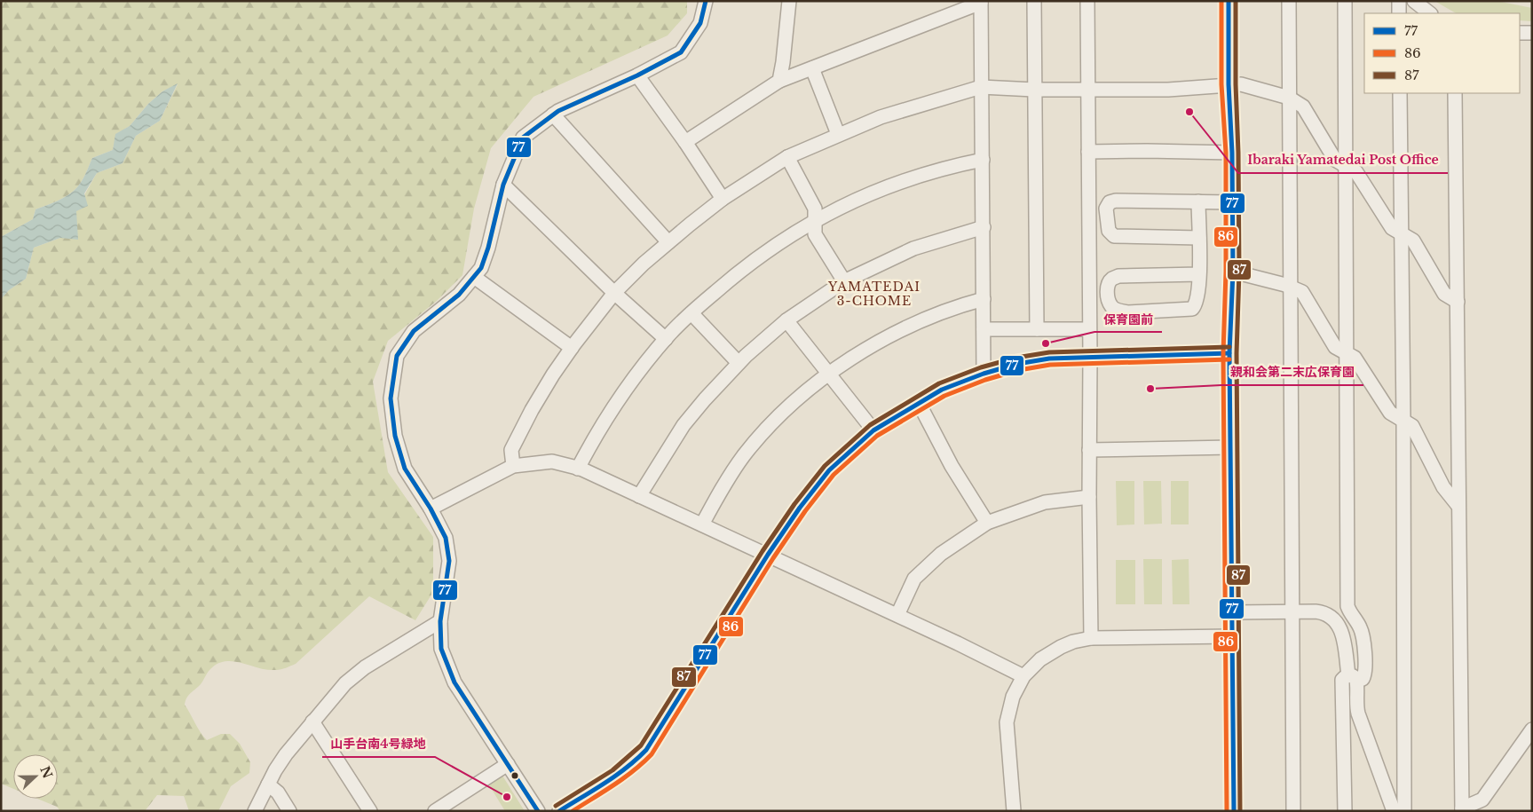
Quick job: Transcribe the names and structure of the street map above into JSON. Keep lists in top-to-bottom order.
{
  "districts": ["YAMATEDAI 3-CHOME"],
  "places": [
    "Ibaraki Yamatedai Post Office",
    "保育園前",
    "親和会第二末広保育園",
    "山手台南4号緑地"
  ],
  "lines": ["transit line 77", "transit line 86", "transit line 87"],
  "legend": ["77", "86", "87"],
  "north": "right"
}
